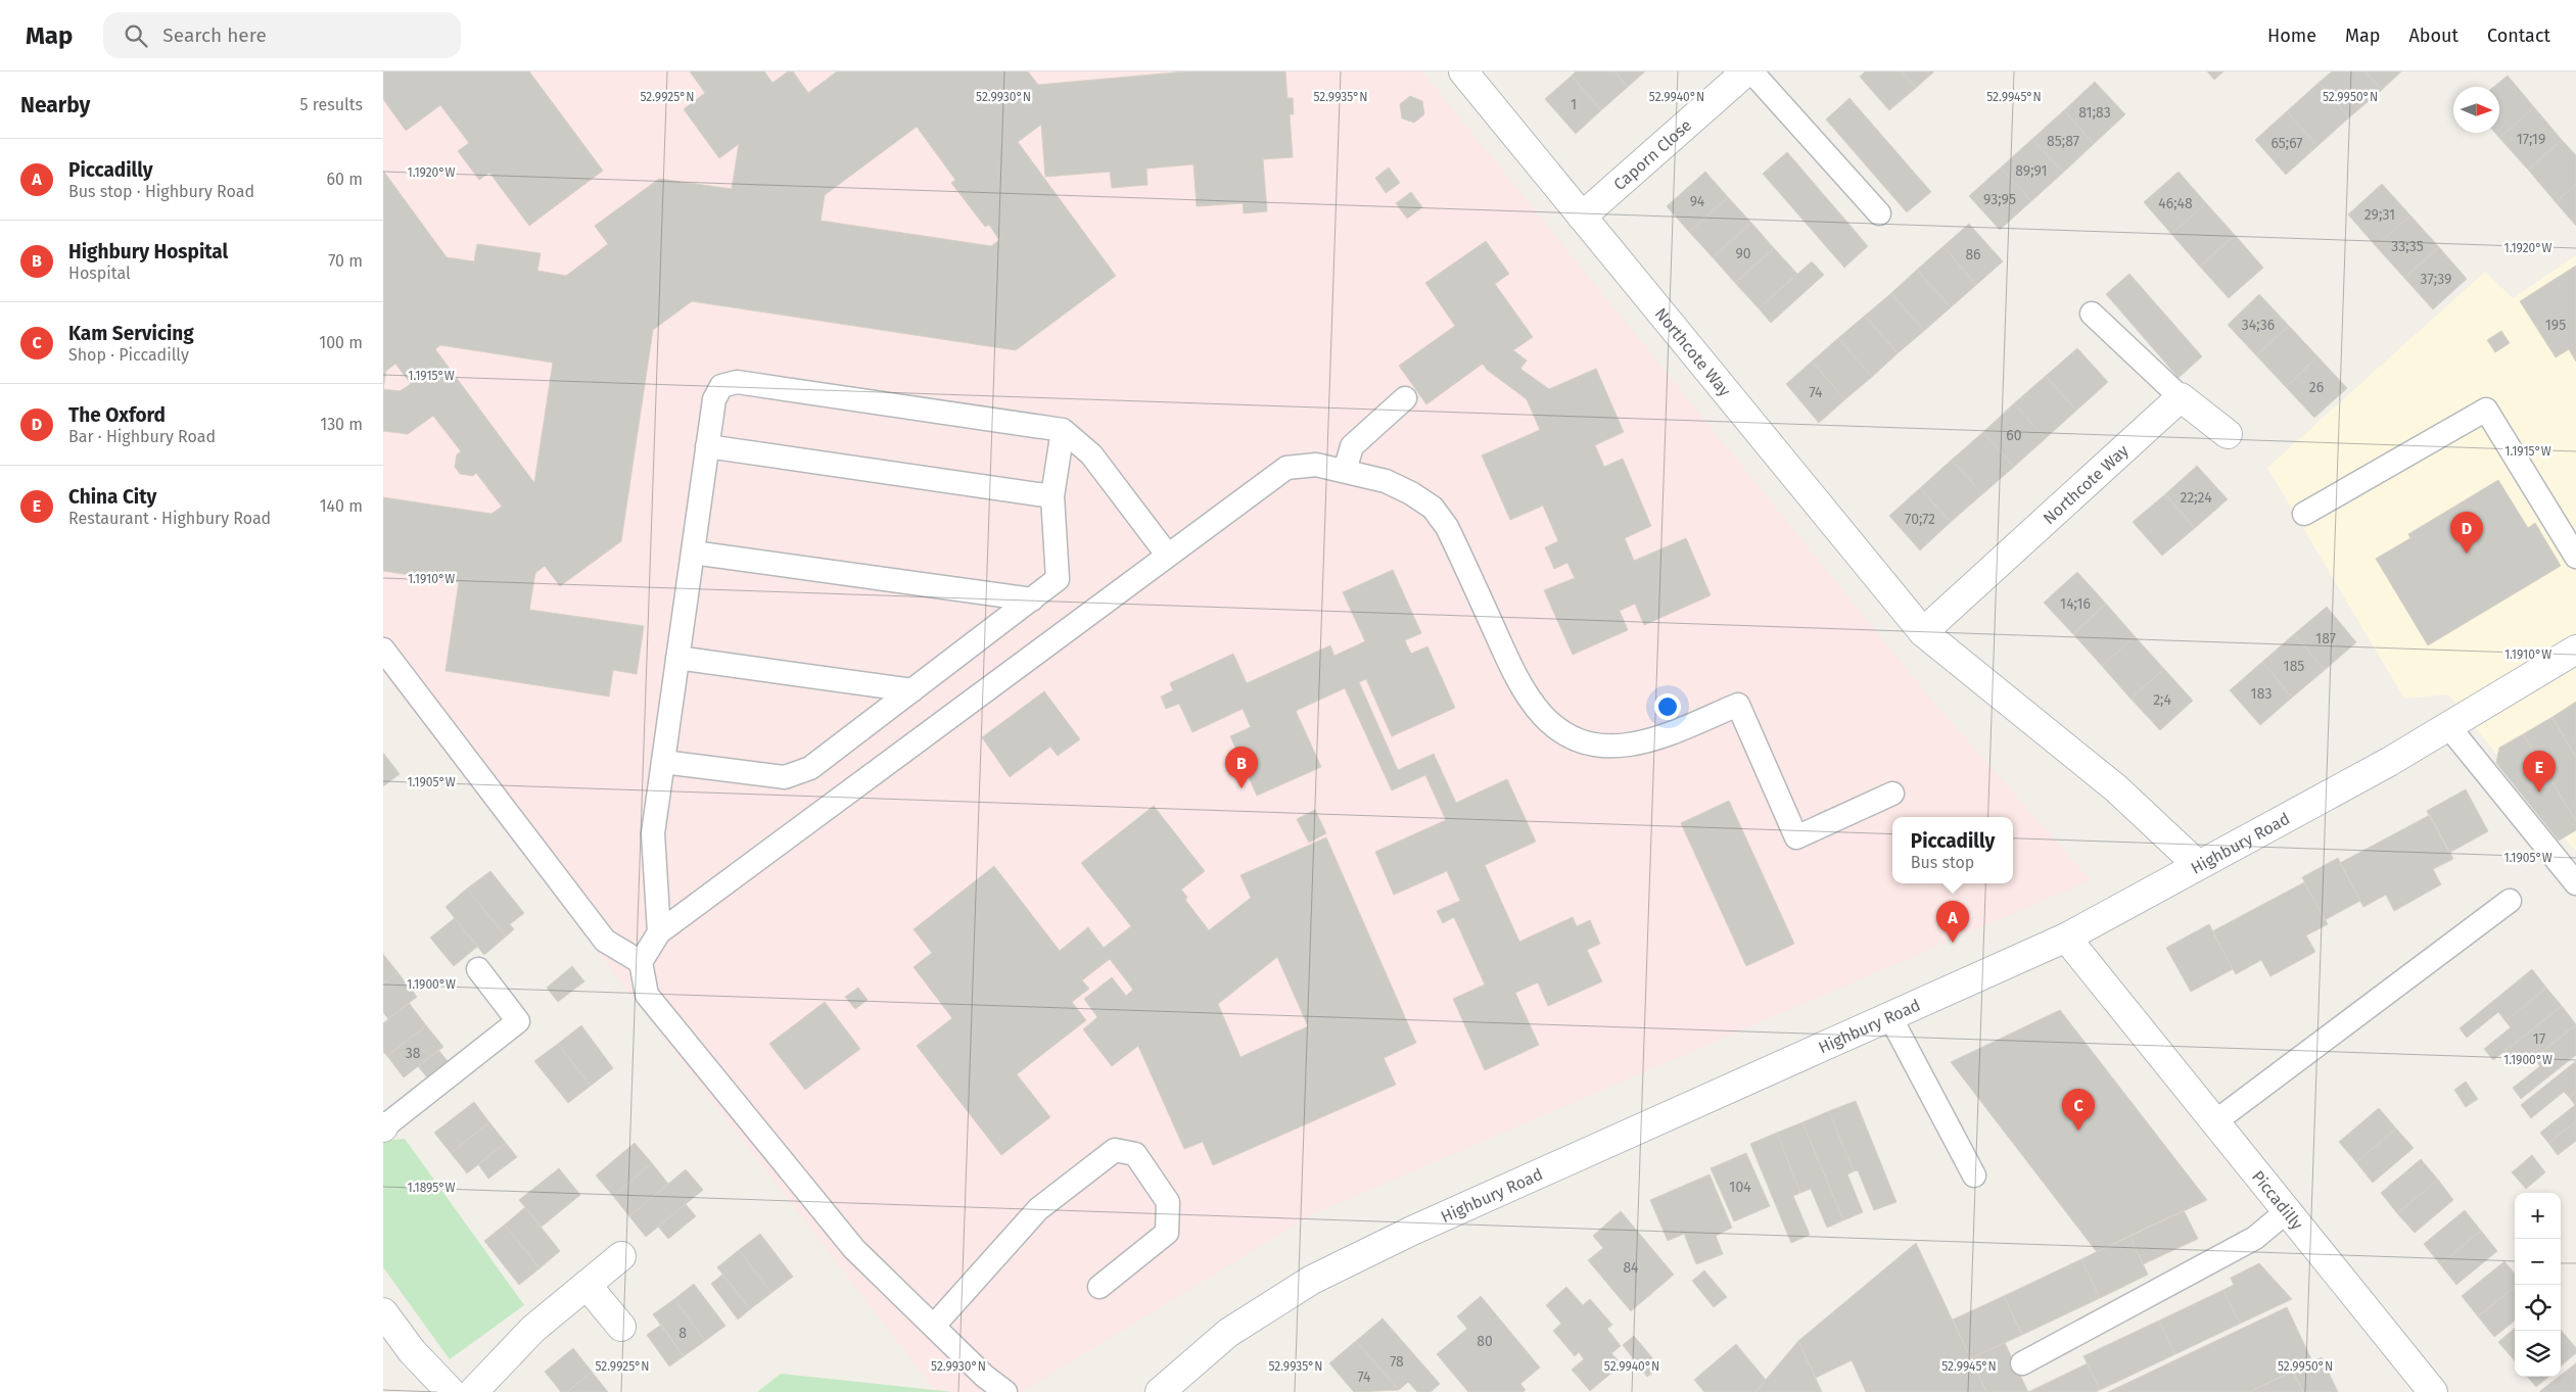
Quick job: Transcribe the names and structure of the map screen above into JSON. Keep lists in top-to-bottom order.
{
  "streets": {
    "street": [
      "Caporn Close",
      "Northcote Way",
      "Highbury Road",
      "Piccadilly"
    ]
  },
  "crossings": [
    ["Caporn Close", "Northcote Way"],
    ["Northcote Way", "Highbury Road"],
    ["Highbury Road", "Piccadilly"]
  ],
  "house_numbers": [
    "1",
    "81;83",
    "17;19",
    "85;87",
    "65;67",
    "89;91",
    "93;95",
    "94",
    "46;48",
    "29;31",
    "33;35",
    "90",
    "86",
    "37;39",
    "34;36",
    "195",
    "26",
    "74",
    "60",
    "22;24",
    "70;72",
    "14;16",
    "187",
    "185",
    "183",
    "2;4",
    "17",
    "38",
    "104",
    "84",
    "8",
    "80",
    "78",
    "74"
  ],
  "north": "right",
  "page": {
    "header": "Map",
    "search": "Search here",
    "nav": [
      "Home",
      "Map",
      "About",
      "Contact"
    ],
    "heading": ["Nearby", "5 results"],
    "list": [
      {
        "mark": "A",
        "name": "Piccadilly",
        "note": "Bus stop · Highbury Road",
        "value": "60 m"
      },
      {
        "mark": "B",
        "name": "Highbury Hospital",
        "note": "Hospital",
        "value": "70 m"
      },
      {
        "mark": "C",
        "name": "Kam Servicing",
        "note": "Shop · Piccadilly",
        "value": "100 m"
      },
      {
        "mark": "D",
        "name": "The Oxford",
        "note": "Bar · Highbury Road",
        "value": "130 m"
      },
      {
        "mark": "E",
        "name": "China City",
        "note": "Restaurant · Highbury Road",
        "value": "140 m"
      }
    ],
    "pins": [
      "D",
      "B",
      "E",
      "A",
      "C"
    ],
    "popup": ["Piccadilly", "Bus stop"],
    "map_buttons": ["+", "−"]
  },
  "coordinates": [
    "52.9925°N",
    "52.9930°N",
    "52.9935°N",
    "52.9940°N",
    "52.9945°N",
    "52.9950°N",
    "1.1920°W",
    "1.1915°W",
    "1.1910°W",
    "1.1905°W",
    "1.1900°W",
    "1.1895°W"
  ]
}
